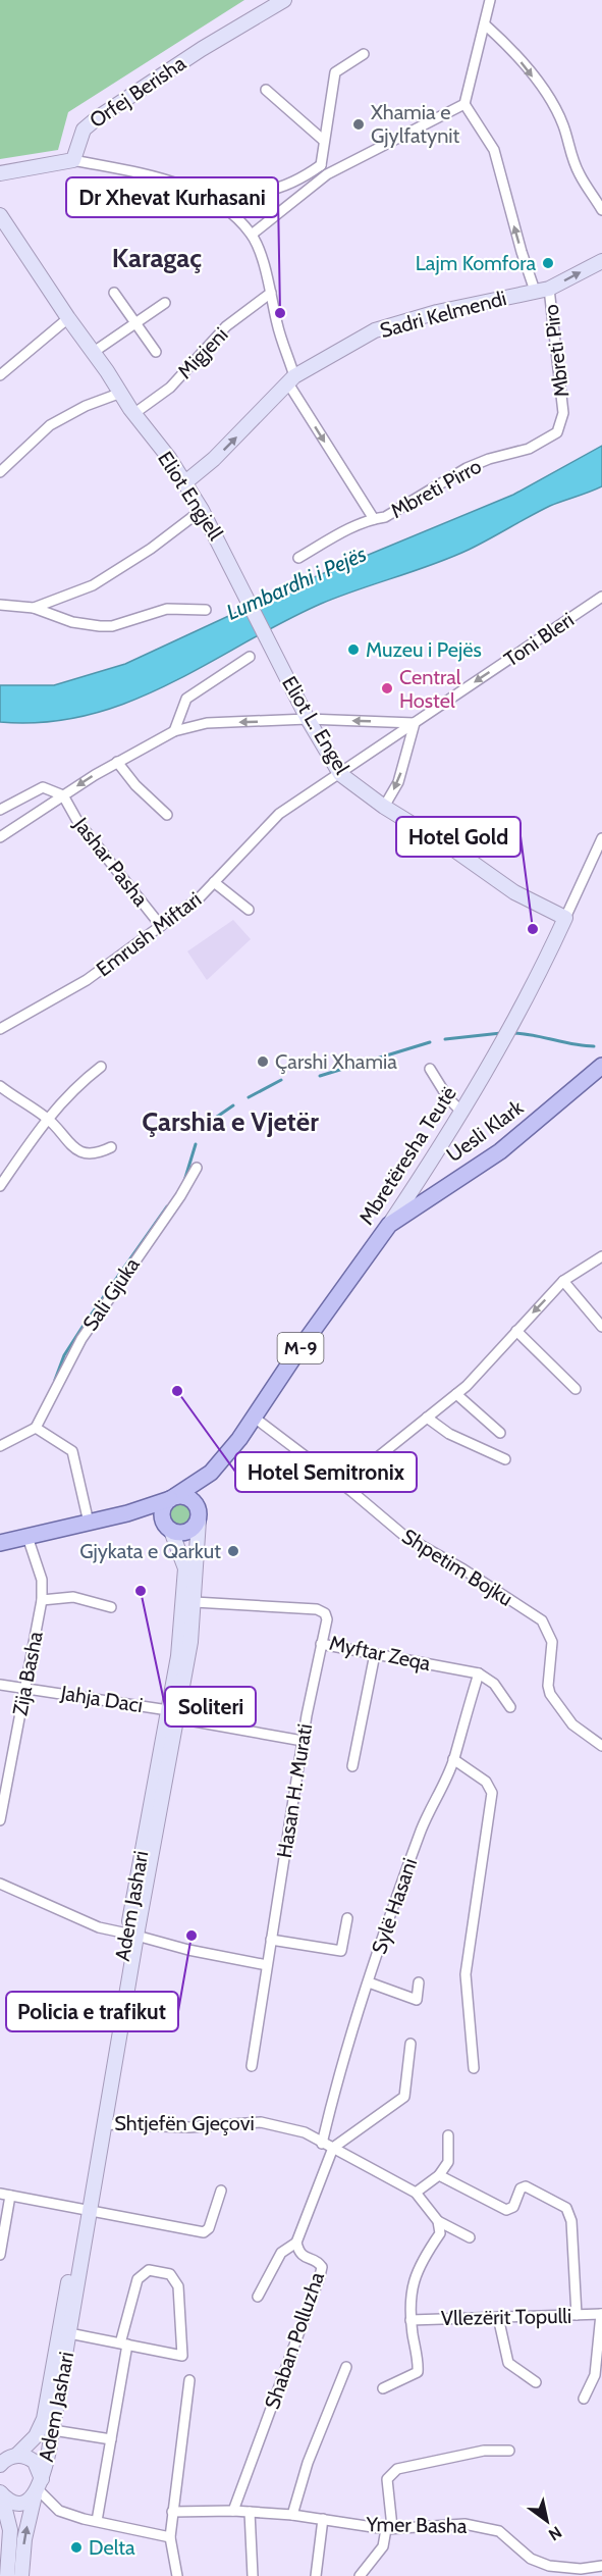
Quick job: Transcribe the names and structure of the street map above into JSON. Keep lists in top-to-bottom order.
{
  "streets": {
    "main road": [
      "Orfej Berisha",
      "Sadri Kelmendi",
      "Eliot Engjell",
      "Eliot L. Engel",
      "Uesli Klark",
      "Mbretëresha Teutë",
      "M-9",
      "Adem Jashari"
    ],
    "street": [
      "Mbreti Piro",
      "Migjeni",
      "Mbreti Pirro",
      "Toni Bleri",
      "Jashar Pasha",
      "Emrush Miftari",
      "Sali Gjuka",
      "Shpetim Bojku",
      "Myftar Zeqa",
      "Zija Basha",
      "Jahja Daci",
      "Hasan H. Murati",
      "Sylë Hasani",
      "Shtjefën Gjeçovi",
      "Vllezërit Topulli",
      "Shaban Polluzha",
      "Ymer Basha"
    ]
  },
  "crossings": [
    ["Sadri Kelmendi", "Mbreti Piro"],
    ["Sadri Kelmendi", "Eliot Engjell"],
    ["Mbreti Piro", "Mbreti Pirro"],
    ["Migjeni", "Eliot Engjell"],
    ["Eliot Engjell", "Eliot L. Engel"],
    ["Toni Bleri", "Eliot L. Engel"],
    ["Toni Bleri", "Emrush Miftari"],
    ["Eliot L. Engel", "Emrush Miftari"],
    ["Eliot L. Engel", "Mbretëresha Teutë"],
    ["Jashar Pasha", "Emrush Miftari"],
    ["Uesli Klark", "Mbretëresha Teutë"],
    ["Mbretëresha Teutë", "M-9"],
    ["Mbretëresha Teutë", "Shpetim Bojku"],
    ["Mbretëresha Teutë", "Adem Jashari"],
    ["M-9", "Zija Basha"],
    ["M-9", "Adem Jashari"],
    ["Myftar Zeqa", "Hasan H. Murati"],
    ["Myftar Zeqa", "Adem Jashari"],
    ["Myftar Zeqa", "Sylë Hasani"],
    ["Zija Basha", "Jahja Daci"],
    ["Jahja Daci", "Hasan H. Murati"],
    ["Jahja Daci", "Adem Jashari"],
    ["Adem Jashari", "Shtjefën Gjeçovi"],
    ["Sylë Hasani", "Shtjefën Gjeçovi"],
    ["Shtjefën Gjeçovi", "Shaban Polluzha"],
    ["Shaban Polluzha", "Ymer Basha"]
  ],
  "one_way": ["Sadri Kelmendi", "Toni Bleri"],
  "districts": ["Karagaç", "Çarshia e Vjetër"],
  "water": ["Lumbardhi i Pejës"],
  "places": [
    "Xhamia e Gjylfatynit",
    "Lajm Komfora",
    "Dr Xhevat Kurhasani",
    "Muzeu i Pejës",
    "Central Hostel",
    "Hotel Gold",
    "Çarshi Xhamia",
    "Hotel Semitronix",
    "Gjykata e Qarkut",
    "Soliteri",
    "Policia e trafikut",
    "Delta"
  ],
  "north": "bottom right"
}
